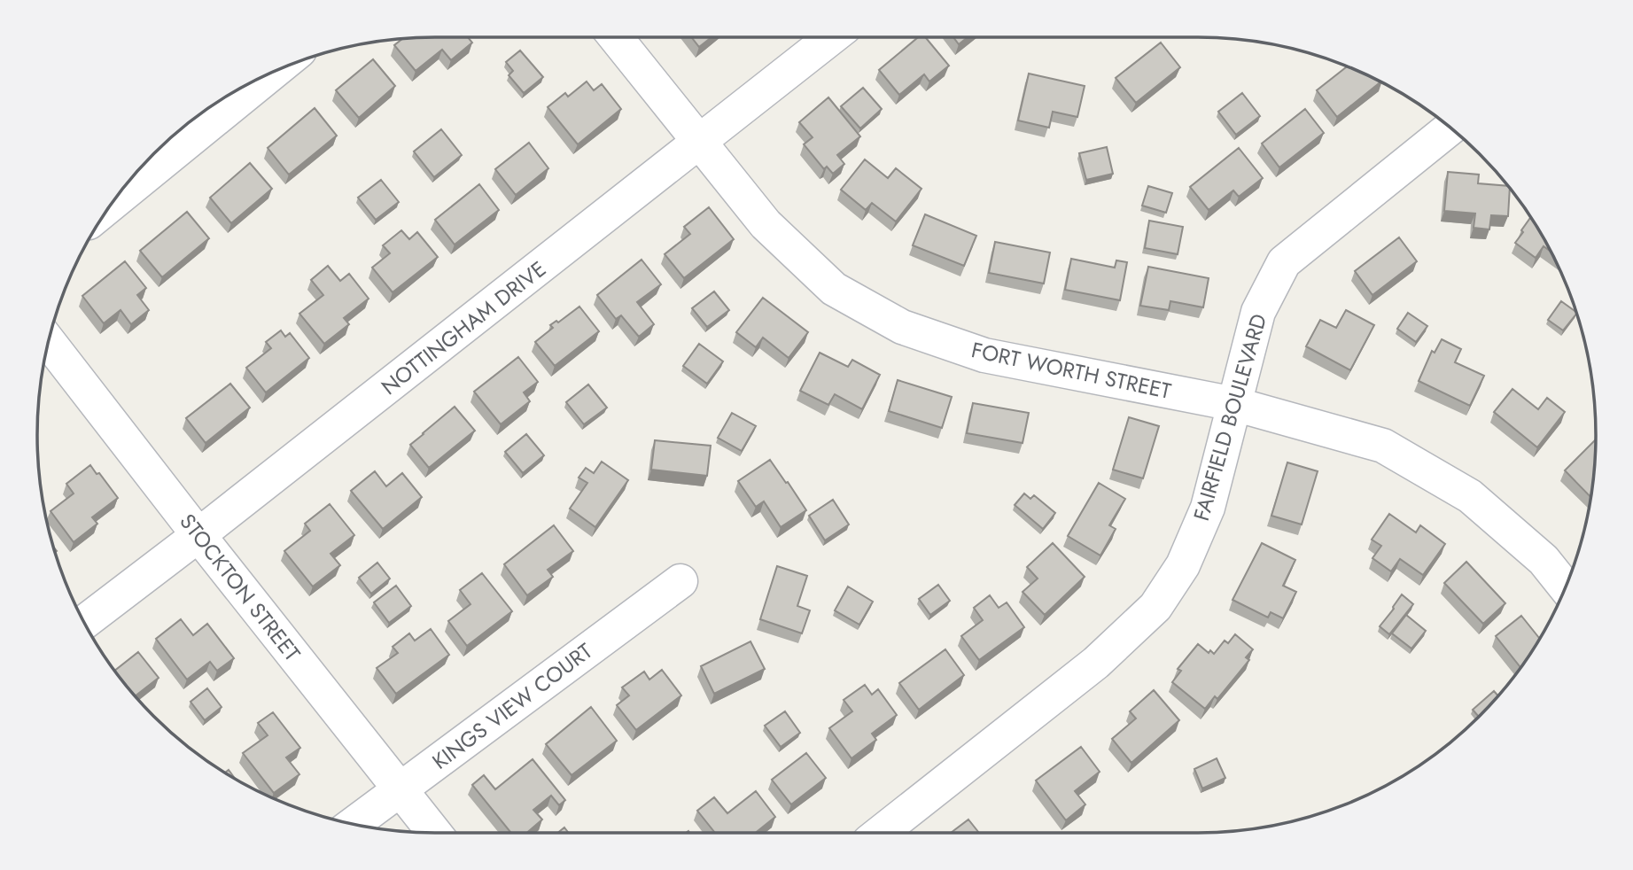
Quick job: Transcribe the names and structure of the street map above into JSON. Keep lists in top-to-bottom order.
{
  "streets": {
    "street": [
      "NOTTINGHAM DRIVE",
      "FORT WORTH STREET",
      "FAIRFIELD BOULEVARD",
      "STOCKTON STREET",
      "KINGS VIEW COURT"
    ]
  },
  "crossings": [
    ["NOTTINGHAM DRIVE", "FORT WORTH STREET"],
    ["NOTTINGHAM DRIVE", "STOCKTON STREET"],
    ["FORT WORTH STREET", "FAIRFIELD BOULEVARD"],
    ["STOCKTON STREET", "KINGS VIEW COURT"]
  ]
}
